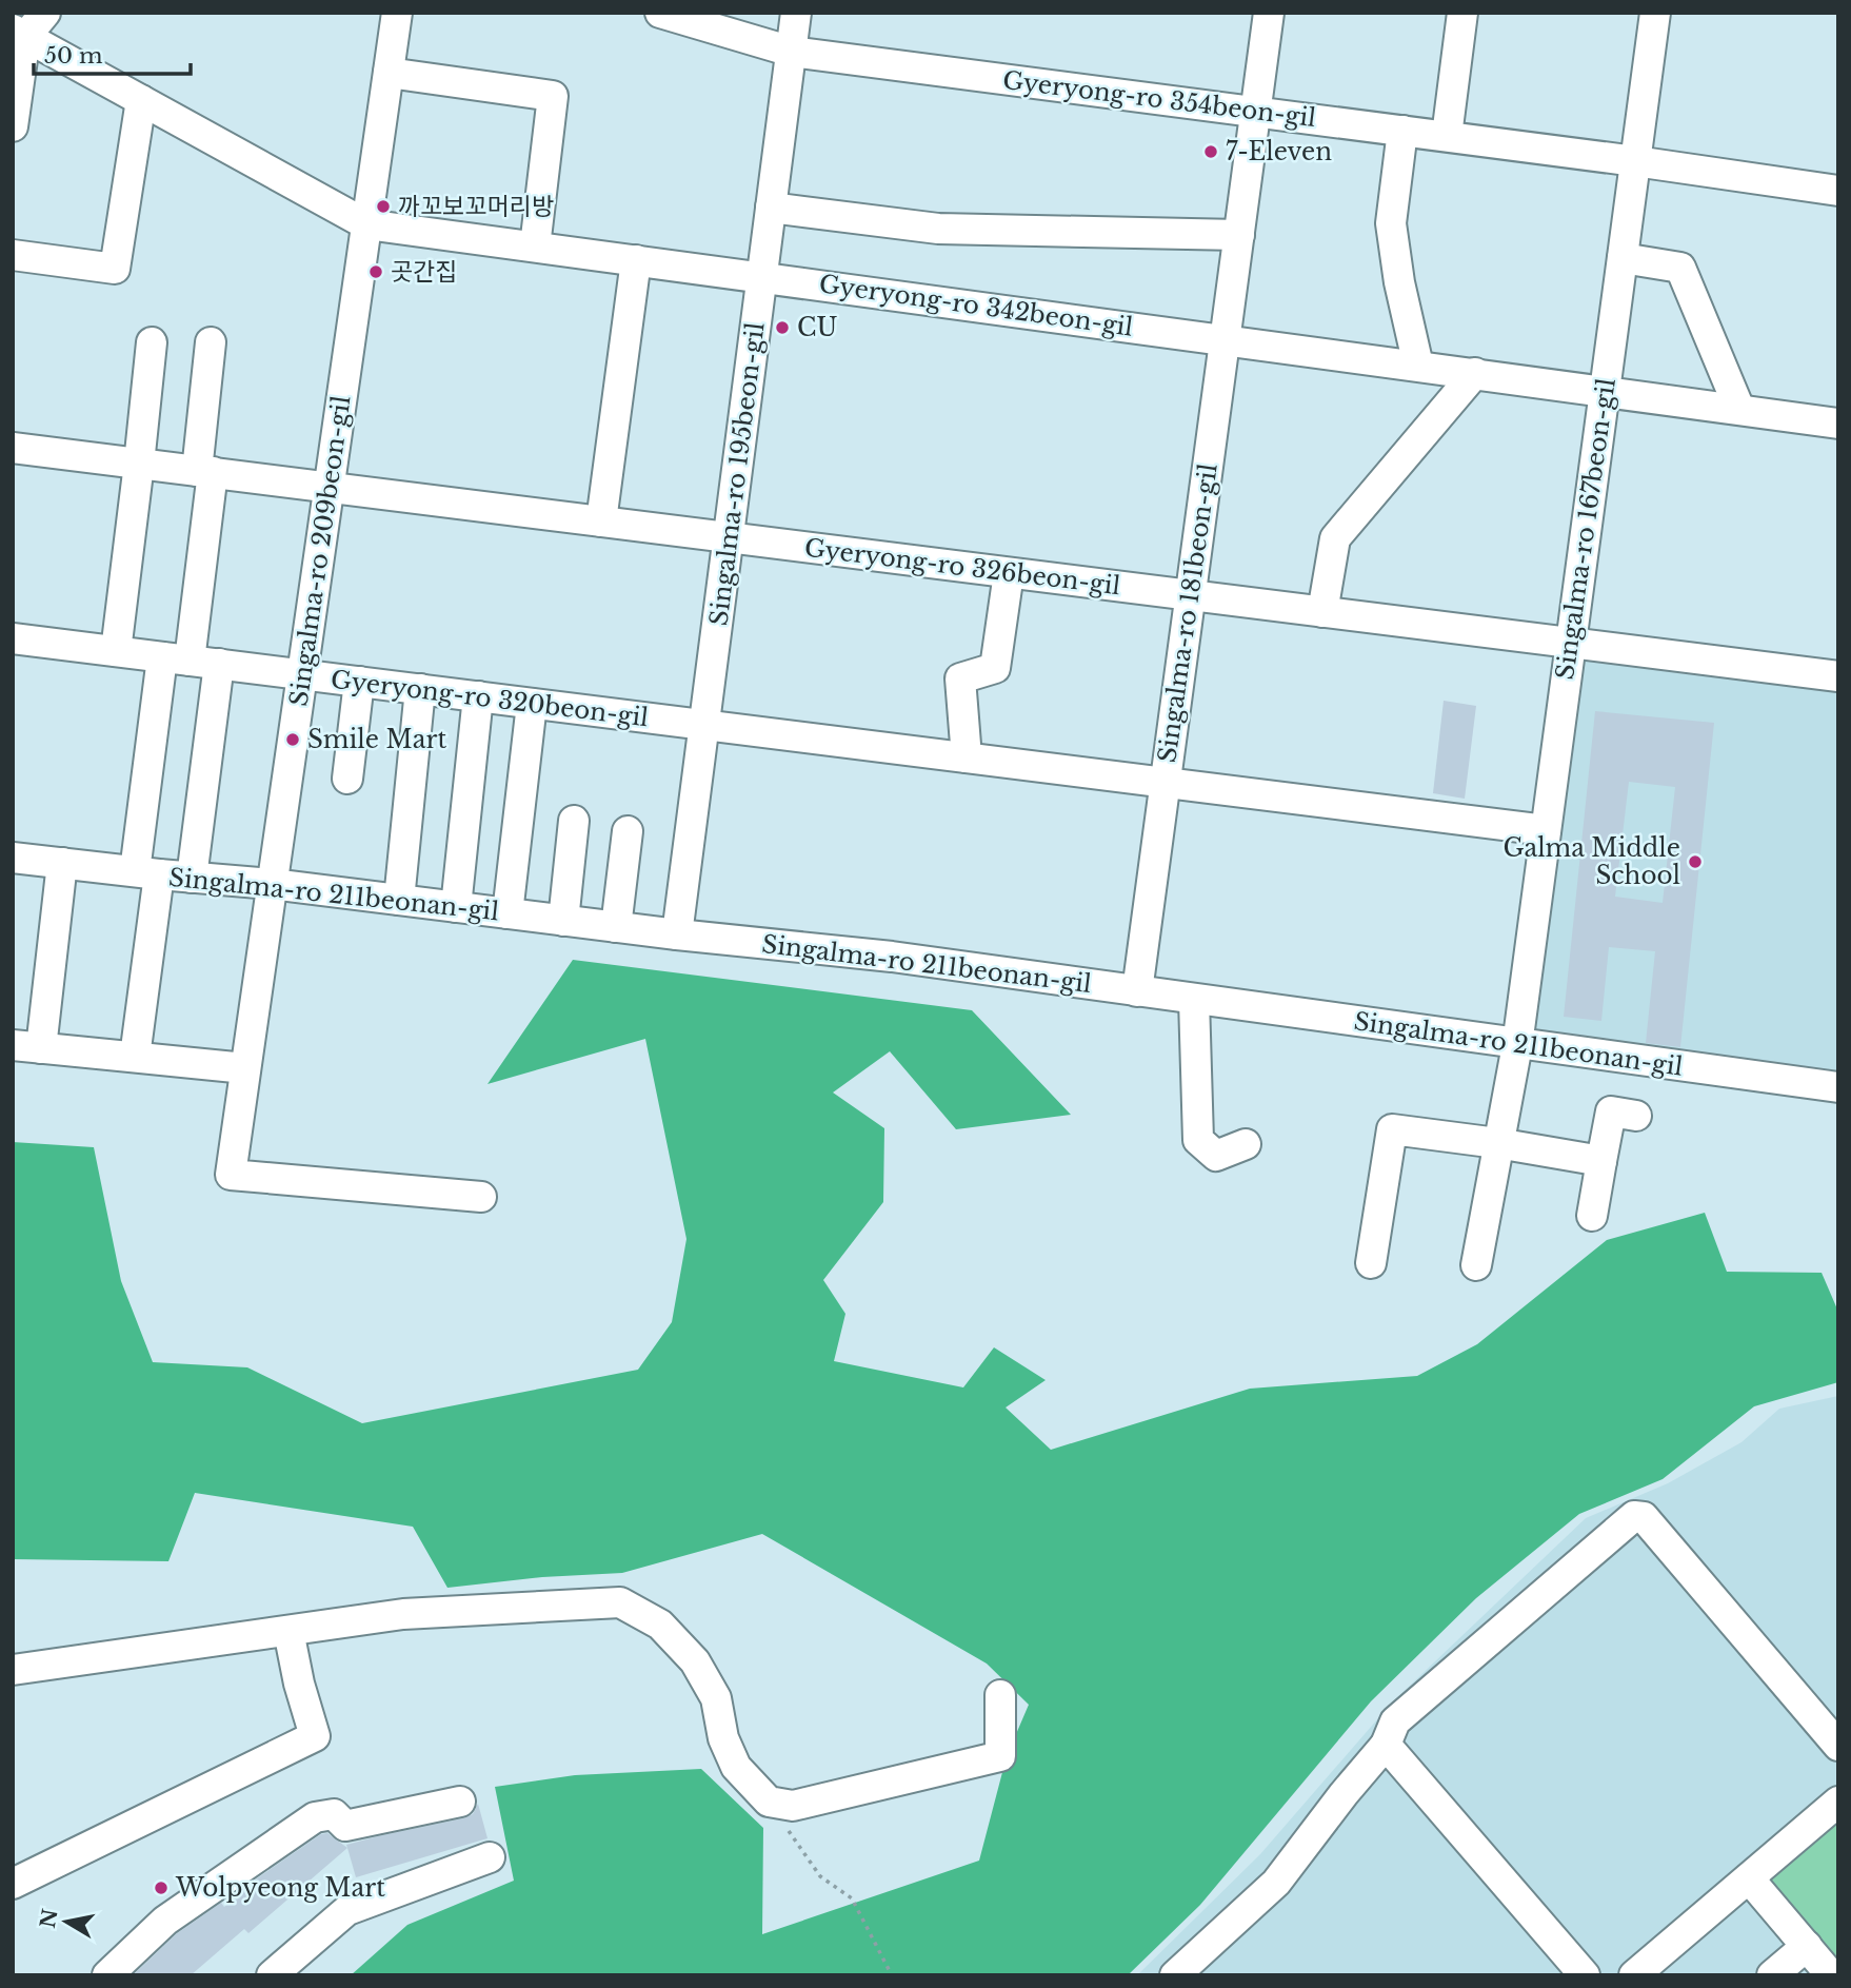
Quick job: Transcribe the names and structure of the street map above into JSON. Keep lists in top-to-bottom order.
{
  "streets": {
    "street": [
      "Gyeryong-ro 354beon-gil",
      "Gyeryong-ro 342beon-gil",
      "Singalma-ro 195beon-gil",
      "Singalma-ro 167beon-gil",
      "Singalma-ro 209beon-gil",
      "Gyeryong-ro 326beon-gil",
      "Singalma-ro 181beon-gil",
      "Gyeryong-ro 320beon-gil",
      "Singalma-ro 211beonan-gil"
    ]
  },
  "crossings": [
    ["Gyeryong-ro 354beon-gil", "Singalma-ro 195beon-gil"],
    ["Gyeryong-ro 354beon-gil", "Singalma-ro 167beon-gil"],
    ["Gyeryong-ro 354beon-gil", "Singalma-ro 181beon-gil"],
    ["Gyeryong-ro 342beon-gil", "Singalma-ro 195beon-gil"],
    ["Gyeryong-ro 342beon-gil", "Singalma-ro 167beon-gil"],
    ["Gyeryong-ro 342beon-gil", "Singalma-ro 209beon-gil"],
    ["Gyeryong-ro 342beon-gil", "Singalma-ro 181beon-gil"],
    ["Singalma-ro 195beon-gil", "Gyeryong-ro 326beon-gil"],
    ["Singalma-ro 195beon-gil", "Gyeryong-ro 320beon-gil"],
    ["Singalma-ro 195beon-gil", "Singalma-ro 211beonan-gil"],
    ["Singalma-ro 167beon-gil", "Gyeryong-ro 326beon-gil"],
    ["Singalma-ro 167beon-gil", "Gyeryong-ro 320beon-gil"],
    ["Singalma-ro 167beon-gil", "Singalma-ro 211beonan-gil"],
    ["Singalma-ro 209beon-gil", "Gyeryong-ro 326beon-gil"],
    ["Singalma-ro 209beon-gil", "Gyeryong-ro 320beon-gil"],
    ["Singalma-ro 209beon-gil", "Singalma-ro 211beonan-gil"],
    ["Gyeryong-ro 326beon-gil", "Singalma-ro 181beon-gil"],
    ["Singalma-ro 181beon-gil", "Gyeryong-ro 320beon-gil"],
    ["Singalma-ro 181beon-gil", "Singalma-ro 211beonan-gil"]
  ],
  "places": [
    "7-Eleven",
    "까꼬보꼬머리방",
    "곳간집",
    "CU",
    "Smile Mart",
    "Galma Middle School",
    "Wolpyeong Mart"
  ],
  "scale_bar": "50 m",
  "north": "left"
}
